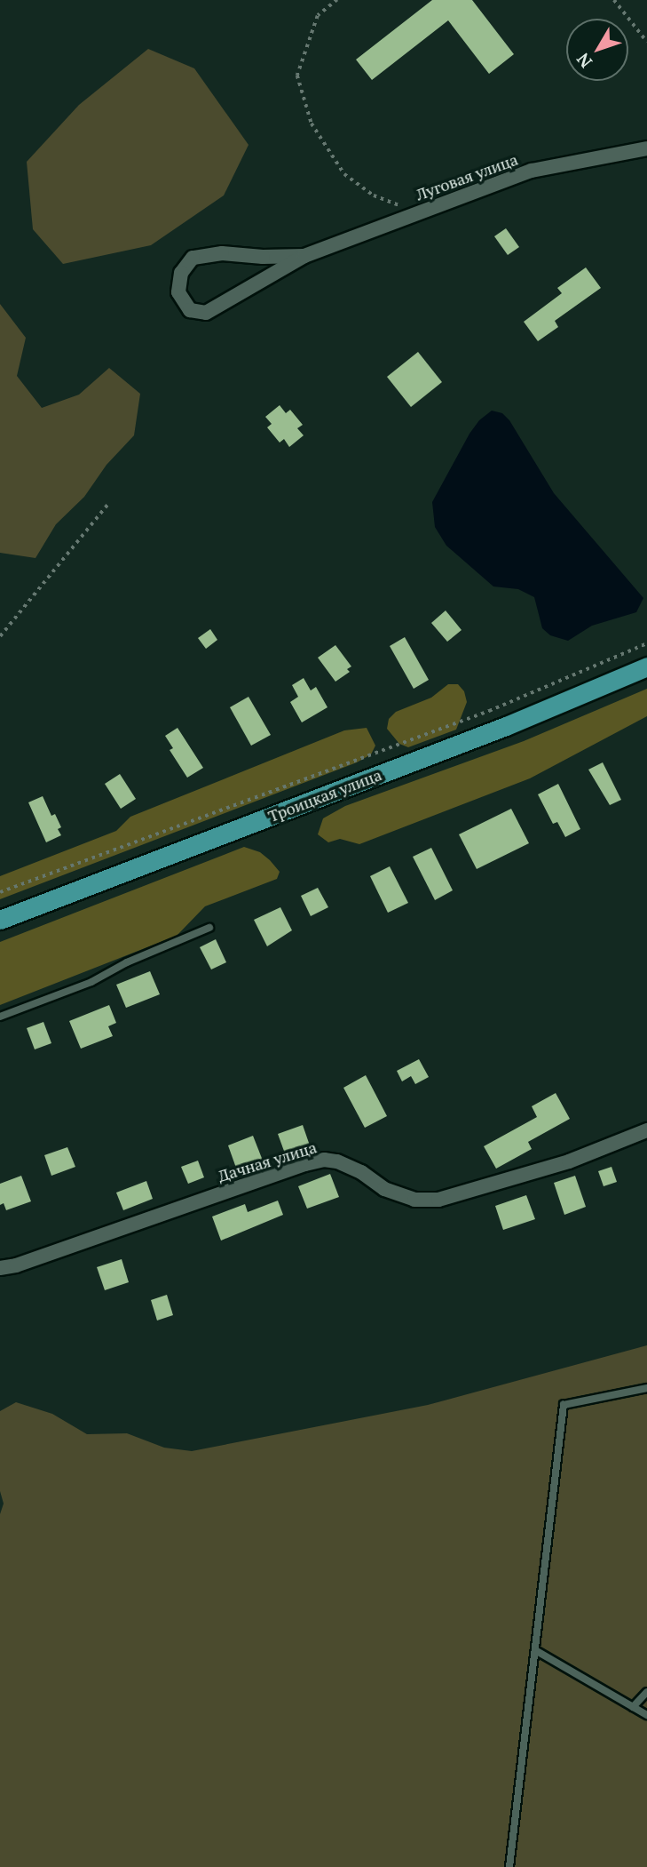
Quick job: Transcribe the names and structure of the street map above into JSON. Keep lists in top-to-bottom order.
{
  "streets": {
    "main road": ["Троицкая улица"],
    "street": ["Луговая улица", "Дачная улица"]
  },
  "north": "bottom left"
}
